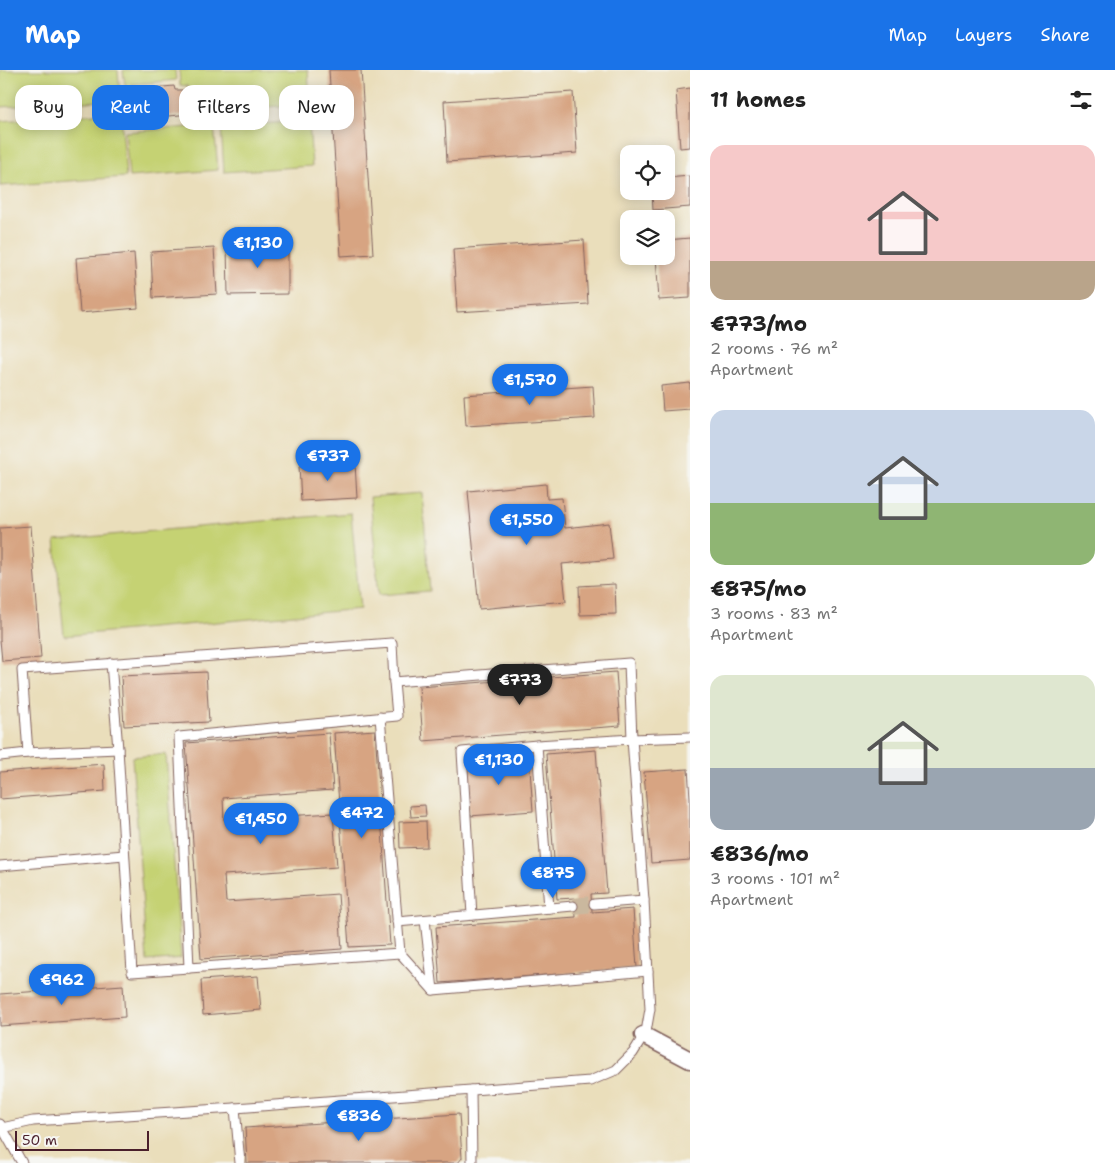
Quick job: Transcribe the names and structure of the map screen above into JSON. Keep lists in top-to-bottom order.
{
  "scale_bar": "50 m",
  "page": {
    "header": "Map",
    "nav": ["Map", "Layers", "Share"],
    "heading": "11 homes",
    "chip": [
      "Buy",
      "Rent",
      "Filters",
      "New"
    ],
    "list": [
      {
        "name": "€773/mo",
        "note": "2 rooms · 76 m² · Apartment"
      },
      {
        "name": "€875/mo",
        "note": "3 rooms · 83 m² · Apartment"
      },
      {
        "name": "€836/mo",
        "note": "3 rooms · 101 m² · Apartment"
      }
    ],
    "price": [
      "€1,130",
      "€1,570",
      "€737",
      "€1,550",
      "€773",
      "€1,130",
      "€472",
      "€1,450",
      "€875",
      "€962",
      "€836"
    ],
    "scale": "50 m"
  }
}
